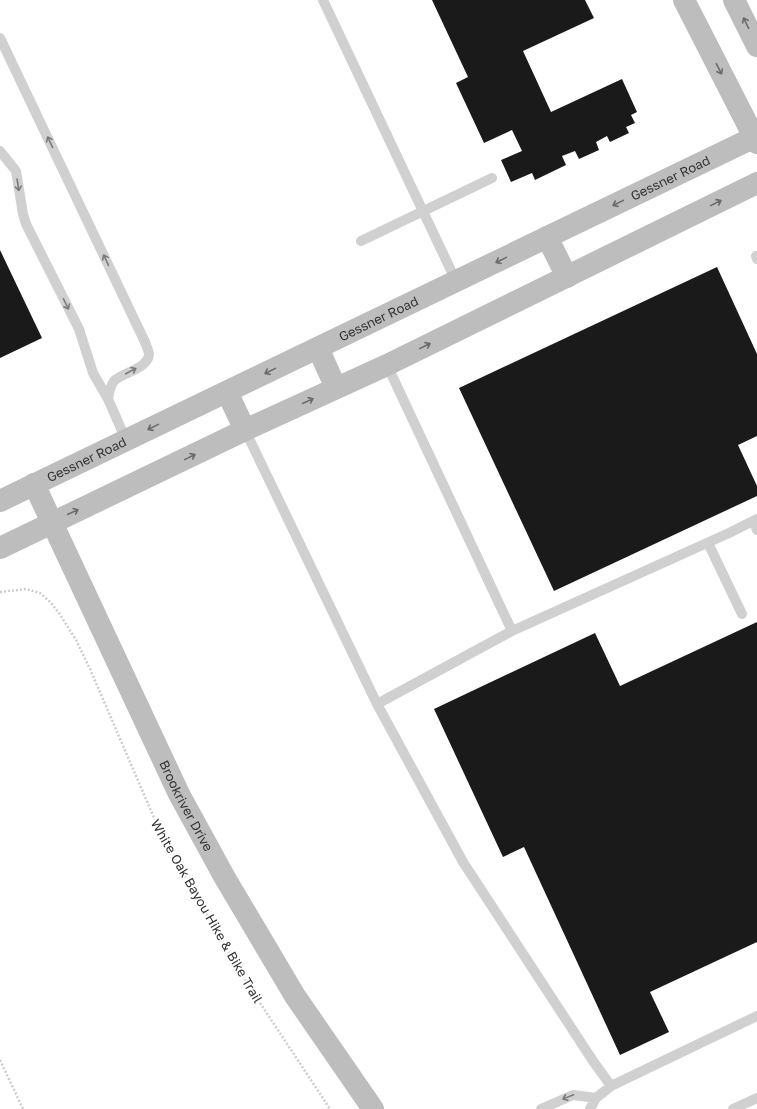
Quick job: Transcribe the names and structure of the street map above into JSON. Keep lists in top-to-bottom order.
{
  "streets": {
    "main road": ["Gessner Road", "Brookriver Drive"],
    "path": ["White Oak Bayou Hike & Bike Trail"]
  },
  "crossings": [
    ["Gessner Road", "Brookriver Drive"]
  ]
}
